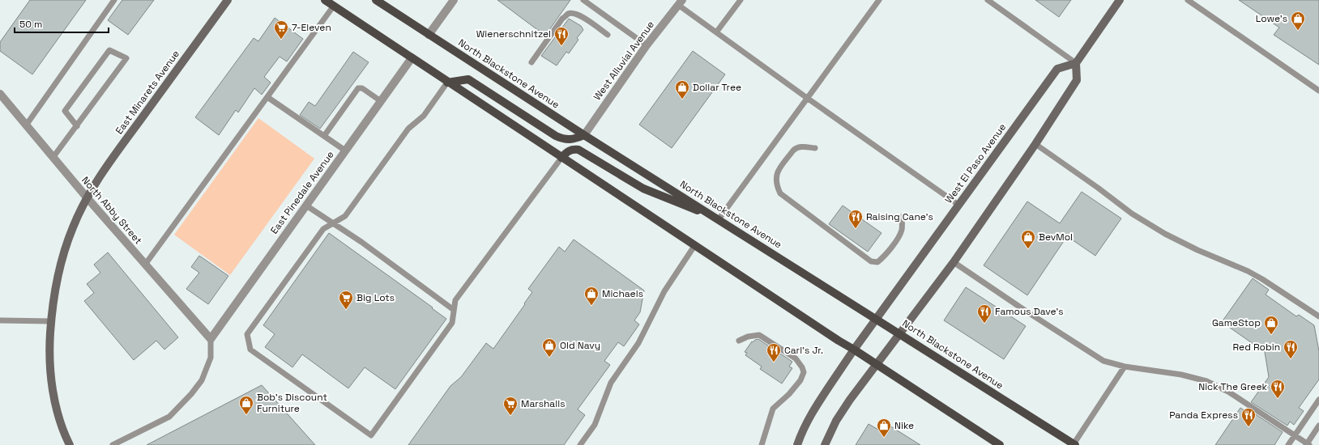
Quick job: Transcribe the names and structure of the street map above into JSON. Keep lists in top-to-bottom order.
{
  "streets": {
    "main road": ["North Blackstone Avenue"],
    "street": [
      "West Alluvial Avenue",
      "East Minarets Avenue",
      "West El Paso Avenue",
      "East Pinedale Avenue",
      "North Abby Street"
    ]
  },
  "crossings": [
    ["West Alluvial Avenue", "North Blackstone Avenue"],
    ["North Blackstone Avenue", "West El Paso Avenue"],
    ["East Minarets Avenue", "North Abby Street"],
    ["East Pinedale Avenue", "North Abby Street"]
  ],
  "places": {
    "shop": [
      "Lowe's",
      "Dollar Tree",
      "BevMo!",
      "Michaels",
      "GameStop",
      "Old Navy",
      "Bob's Discount Furniture",
      "Nike"
    ],
    "supermarket": ["7-Eleven", "Big Lots", "Marshalls"],
    "restaurant": [
      "Wienerschnitzel",
      "Raising Cane's",
      "Famous Dave's",
      "Red Robin",
      "Carl's Jr.",
      "Nick The Greek",
      "Panda Express"
    ]
  },
  "scale_bar": "50 m"
}
